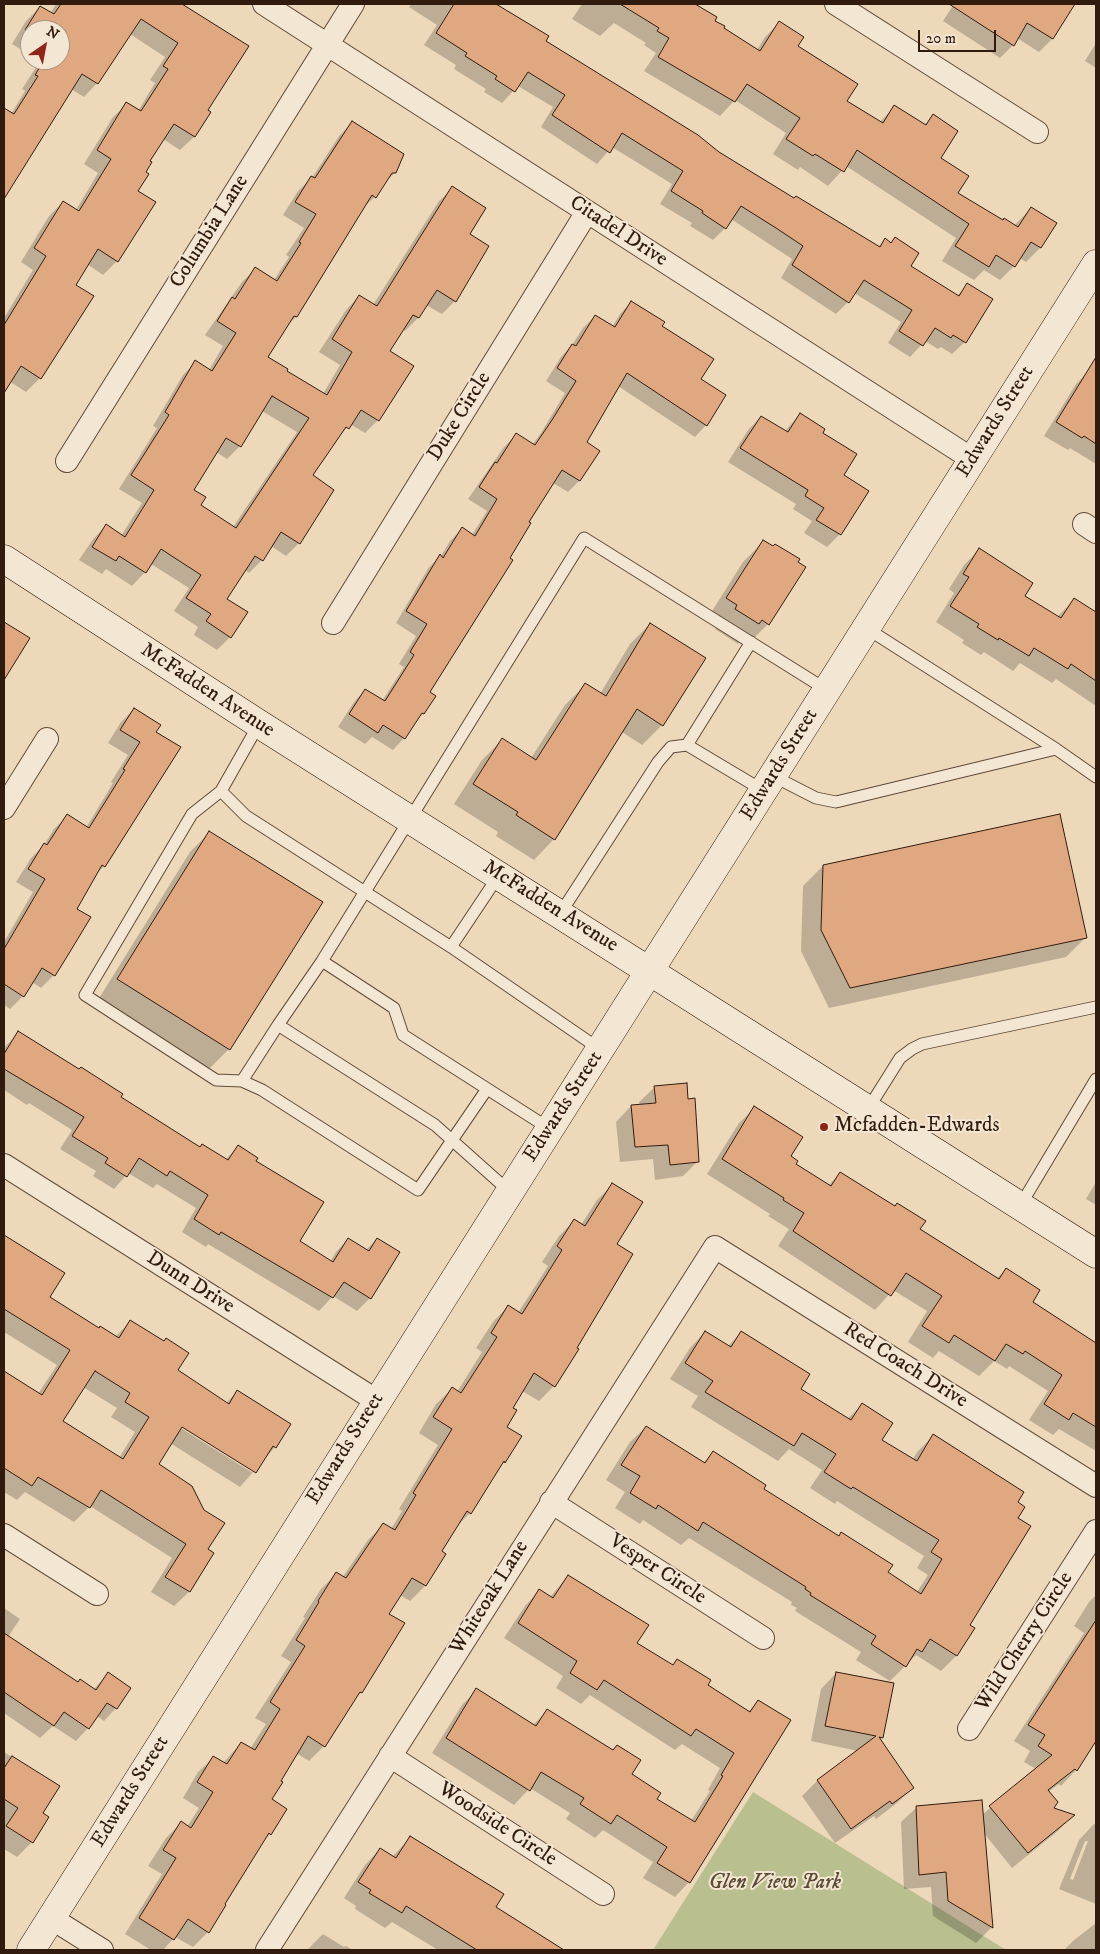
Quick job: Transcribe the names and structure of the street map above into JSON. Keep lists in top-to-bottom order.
{
  "streets": {
    "street": [
      "Columbia Lane",
      "Citadel Drive",
      "Duke Circle",
      "Edwards Street",
      "McFadden Avenue",
      "Dunn Drive",
      "Red Coach Drive",
      "Vesper Circle",
      "Whiteoak Lane",
      "Wild Cherry Circle",
      "Woodside Circle"
    ]
  },
  "crossings": [
    ["Columbia Lane", "Citadel Drive"],
    ["Citadel Drive", "Duke Circle"],
    ["Citadel Drive", "Edwards Street"],
    ["Edwards Street", "McFadden Avenue"],
    ["Edwards Street", "Dunn Drive"],
    ["Red Coach Drive", "Whiteoak Lane"],
    ["Vesper Circle", "Whiteoak Lane"],
    ["Whiteoak Lane", "Woodside Circle"]
  ],
  "parks": ["Glen View Park"],
  "places": ["Mcfadden-Edwards"],
  "scale_bar": "20 m",
  "north": "top right"
}
